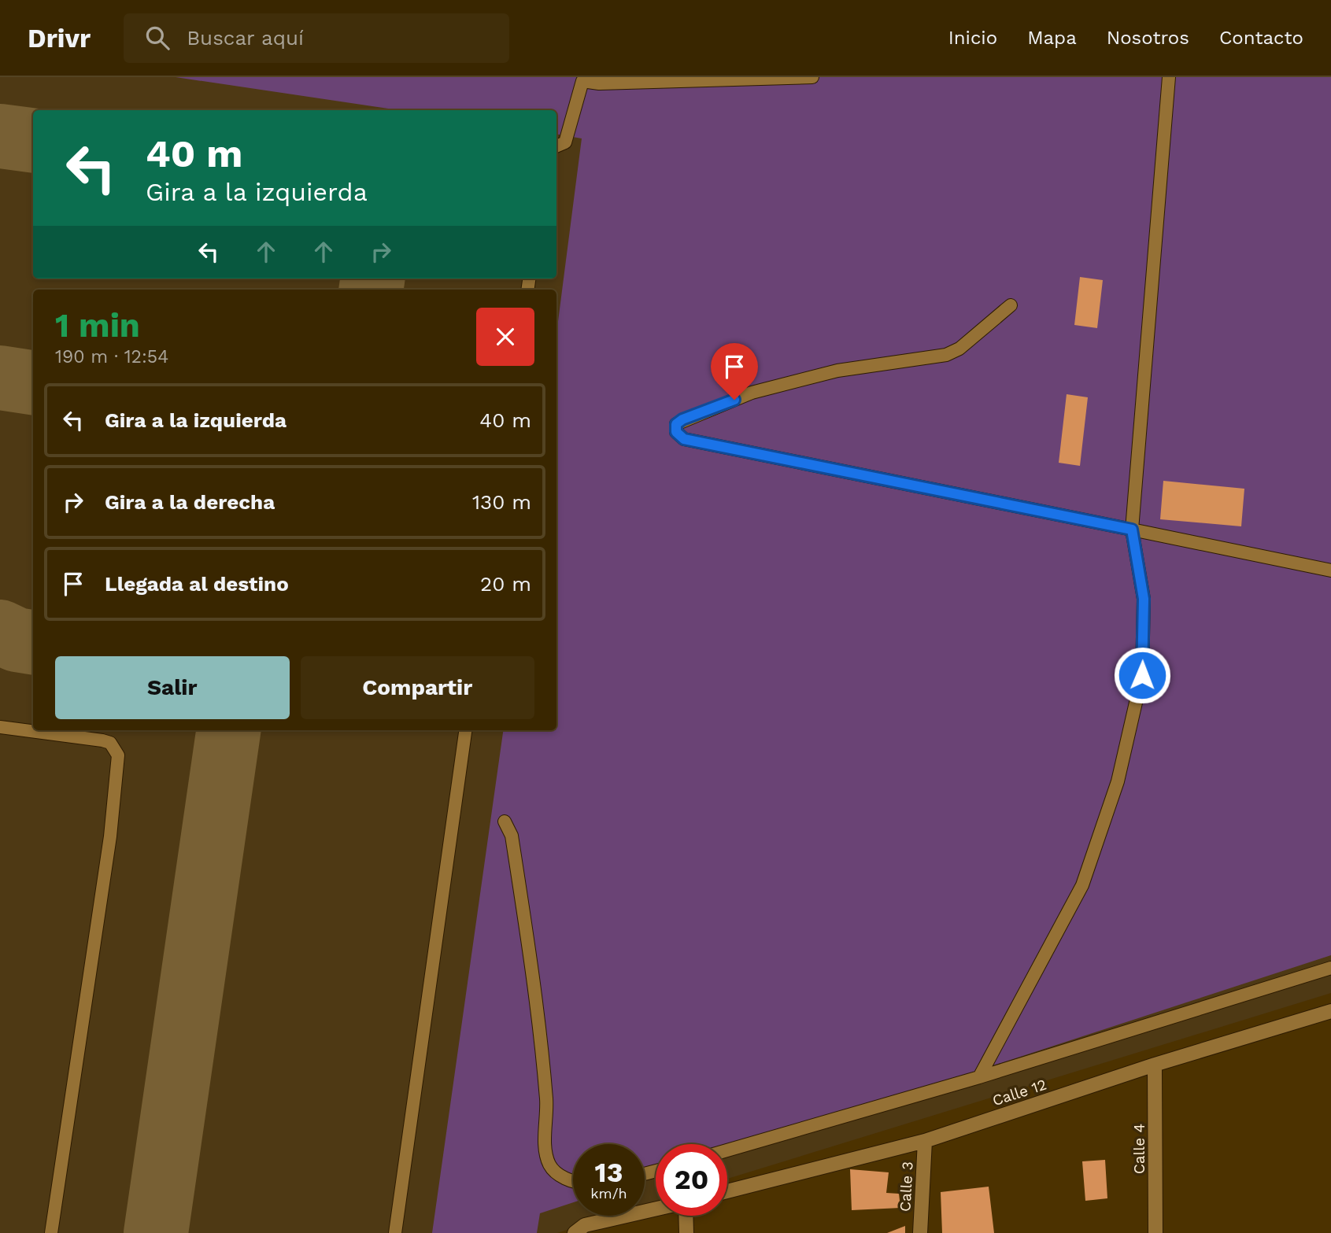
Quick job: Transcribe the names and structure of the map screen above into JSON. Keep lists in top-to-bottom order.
{
  "streets": {
    "street": ["Calle 12", "Calle 4", "Calle 3"]
  },
  "crossings": [
    ["Calle 12", "Calle 4"],
    ["Calle 12", "Calle 3"]
  ],
  "page": {
    "header": "Drivr",
    "search": "Buscar aquí",
    "nav": [
      "Inicio",
      "Mapa",
      "Nosotros",
      "Contacto"
    ],
    "turn": ["40 m", "Gira a la izquierda"],
    "heading": ["1 min", "190 m · 12:54"],
    "list": [
      {
        "name": "Gira a la izquierda",
        "value": "40 m"
      },
      {
        "name": "Gira a la derecha",
        "value": "130 m"
      },
      {
        "name": "Llegada al destino",
        "value": "20 m"
      }
    ],
    "buttons": ["Salir", "Compartir"],
    "speed": "13 km/h",
    "limit": "20"
  }
}
